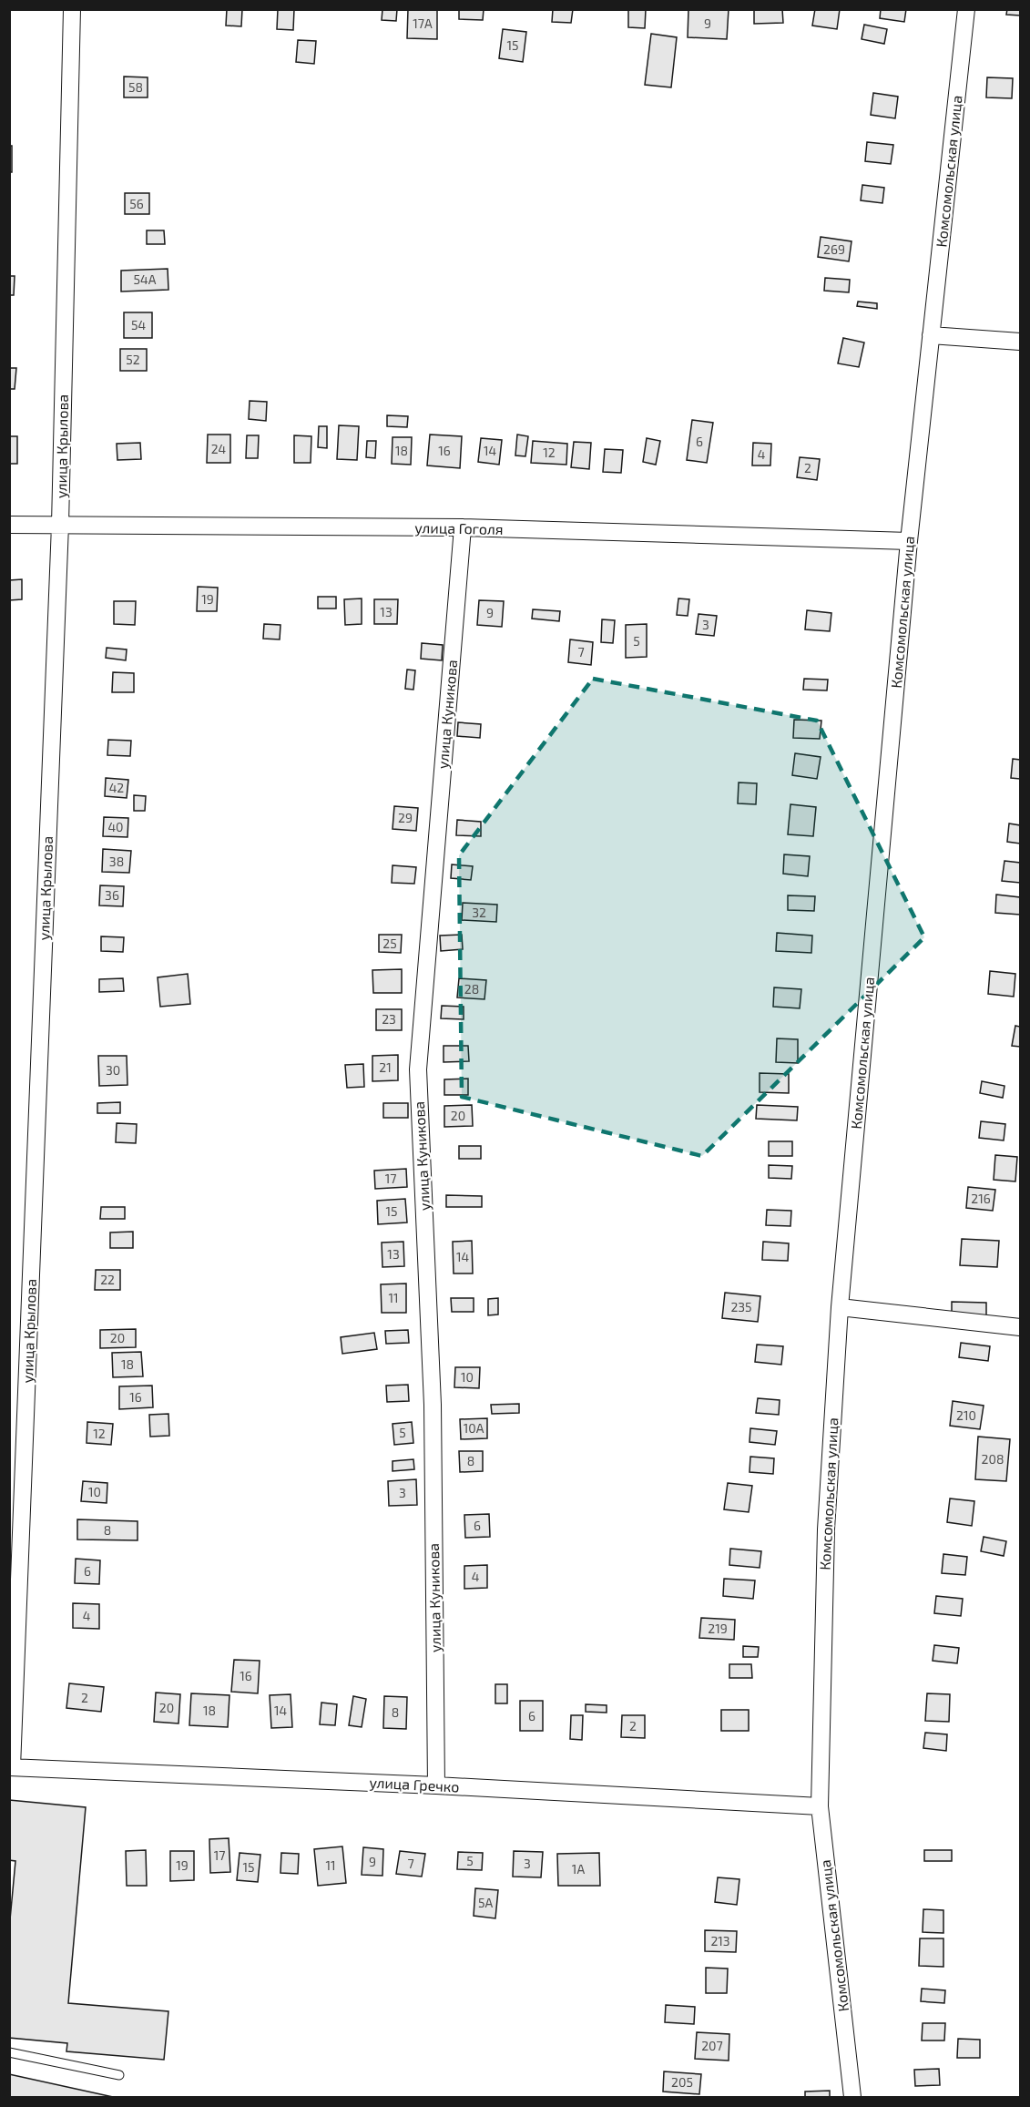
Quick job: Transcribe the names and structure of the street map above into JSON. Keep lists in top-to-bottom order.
{
  "streets": {
    "street": [
      "Комсомольская улица",
      "улица Крылова",
      "улица Гоголя",
      "улица Куникова",
      "улица Гречко"
    ]
  },
  "crossings": [
    ["Комсомольская улица", "улица Гоголя"],
    ["Комсомольская улица", "улица Гречко"],
    ["улица Крылова", "улица Гоголя"],
    ["улица Крылова", "улица Гречко"],
    ["улица Гоголя", "улица Куникова"],
    ["улица Куникова", "улица Гречко"]
  ],
  "house_numbers": [
    "17А",
    "9",
    "15",
    "58",
    "56",
    "269",
    "54А",
    "54",
    "52",
    "6",
    "24",
    "18",
    "16",
    "14",
    "12",
    "4",
    "2",
    "19",
    "13",
    "9",
    "3",
    "5",
    "7",
    "42",
    "29",
    "40",
    "38",
    "36",
    "32",
    "25",
    "28",
    "23",
    "21",
    "30",
    "20",
    "17",
    "216",
    "15",
    "13",
    "14",
    "22",
    "11",
    "235",
    "20",
    "18",
    "10",
    "16",
    "210",
    "10А",
    "5",
    "12",
    "208",
    "8",
    "10",
    "3",
    "6",
    "8",
    "6",
    "4",
    "4",
    "219",
    "16",
    "2",
    "20",
    "18",
    "14",
    "8",
    "6",
    "2",
    "17",
    "5",
    "9",
    "7",
    "3",
    "19",
    "11",
    "15",
    "1А",
    "5А",
    "213",
    "207",
    "205"
  ]
}
